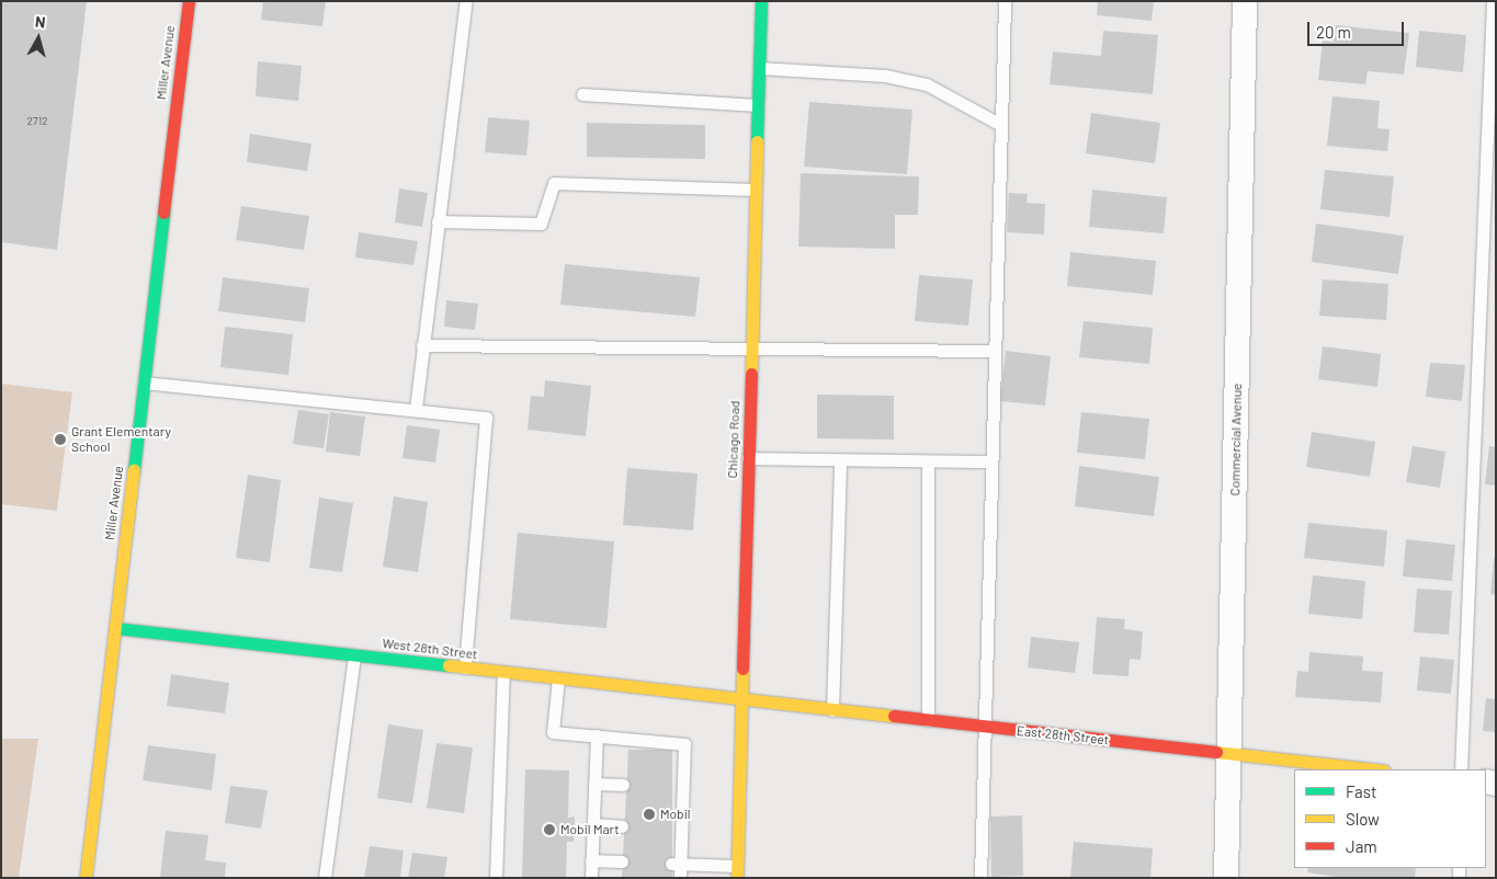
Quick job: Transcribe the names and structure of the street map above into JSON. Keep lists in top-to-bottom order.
{
  "streets": {
    "street": [
      "Miller Avenue",
      "Chicago Road",
      "Commercial Avenue",
      "West 28th Street",
      "East 28th Street"
    ]
  },
  "crossings": [
    ["Miller Avenue", "West 28th Street"],
    ["Chicago Road", "West 28th Street"],
    ["Chicago Road", "East 28th Street"],
    ["Commercial Avenue", "East 28th Street"],
    ["West 28th Street", "East 28th Street"]
  ],
  "places": ["Grant Elementary School", "Mobil", "Mobil Mart"],
  "house_numbers": ["2712"],
  "legend": ["Fast", "Slow", "Jam"],
  "scale_bar": "20 m",
  "north": "top"
}
